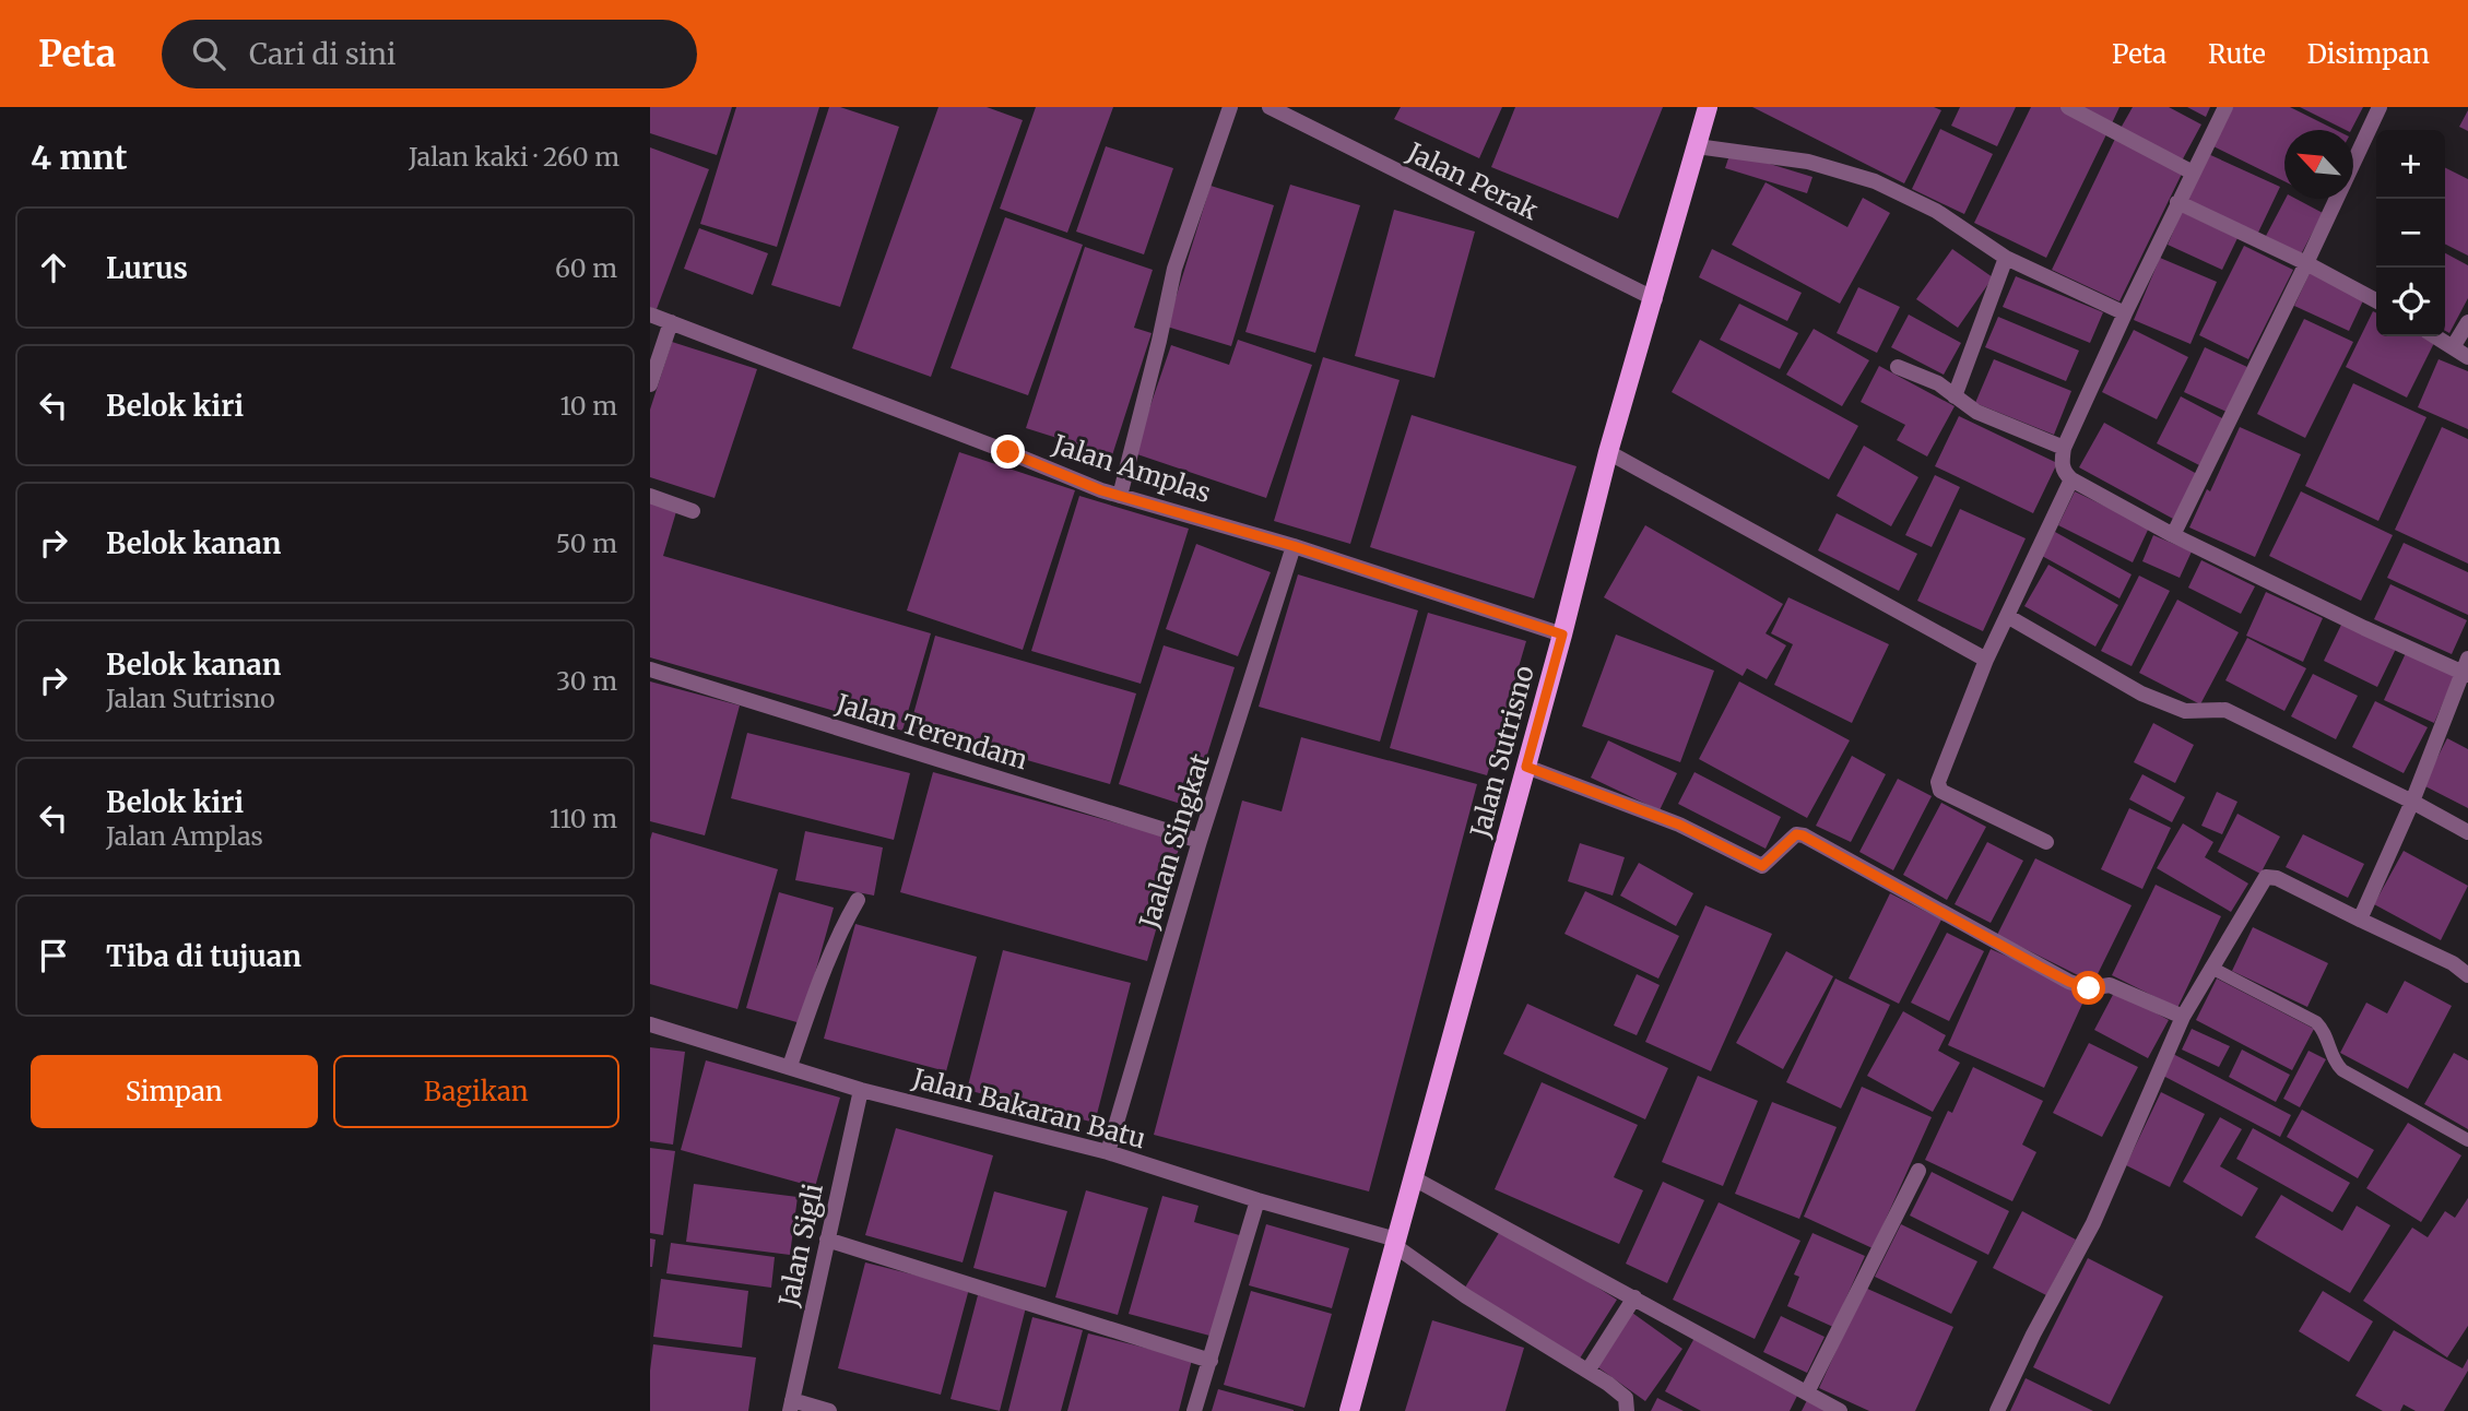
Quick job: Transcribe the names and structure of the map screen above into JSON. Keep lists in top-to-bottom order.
{
  "streets": {
    "main road": ["Jalan Sutrisno"],
    "street": [
      "Jalan Perak",
      "Jalan Amplas",
      "Jalan Terendam",
      "Jaalan Singkat",
      "Jalan Bakaran Batu",
      "Jalan Sigli"
    ]
  },
  "crossings": [
    ["Jalan Perak", "Jalan Sutrisno"],
    ["Jalan Amplas", "Jalan Sutrisno"],
    ["Jalan Amplas", "Jaalan Singkat"],
    ["Jalan Terendam", "Jaalan Singkat"],
    ["Jalan Sutrisno", "Jalan Bakaran Batu"],
    ["Jaalan Singkat", "Jalan Bakaran Batu"],
    ["Jalan Bakaran Batu", "Jalan Sigli"]
  ],
  "north": "top left",
  "page": {
    "header": "Peta",
    "search": "Cari di sini",
    "nav": ["Peta", "Rute", "Disimpan"],
    "heading": ["4 mnt", "Jalan kaki · 260 m"],
    "map_buttons": ["+", "−"],
    "list": [
      ["Lurus", "60 m"],
      ["Belok kiri", "10 m"],
      ["Belok kanan", "50 m"],
      ["Belok kanan", "Jalan Sutrisno", "30 m"],
      ["Belok kiri", "Jalan Amplas", "110 m"],
      "Tiba di tujuan"
    ],
    "buttons": ["Simpan", "Bagikan"]
  }
}
